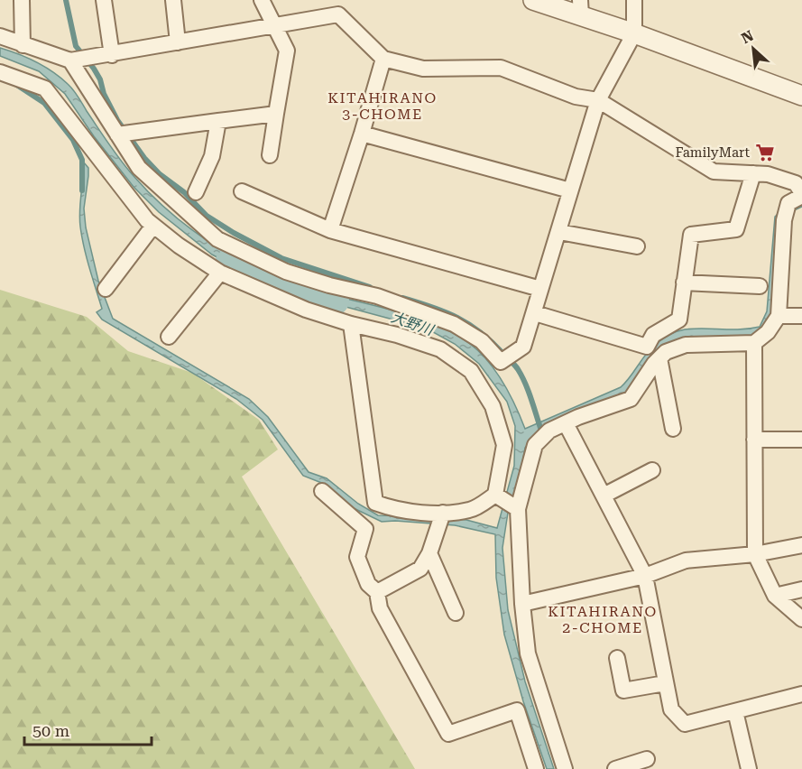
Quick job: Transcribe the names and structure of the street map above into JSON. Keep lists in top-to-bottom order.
{
  "districts": ["KITAHIRANO 3-CHOME", "KITAHIRANO 2-CHOME"],
  "water": ["大野川"],
  "places": {
    "supermarket": ["FamilyMart"]
  },
  "scale_bar": "50 m",
  "north": "top left"
}
